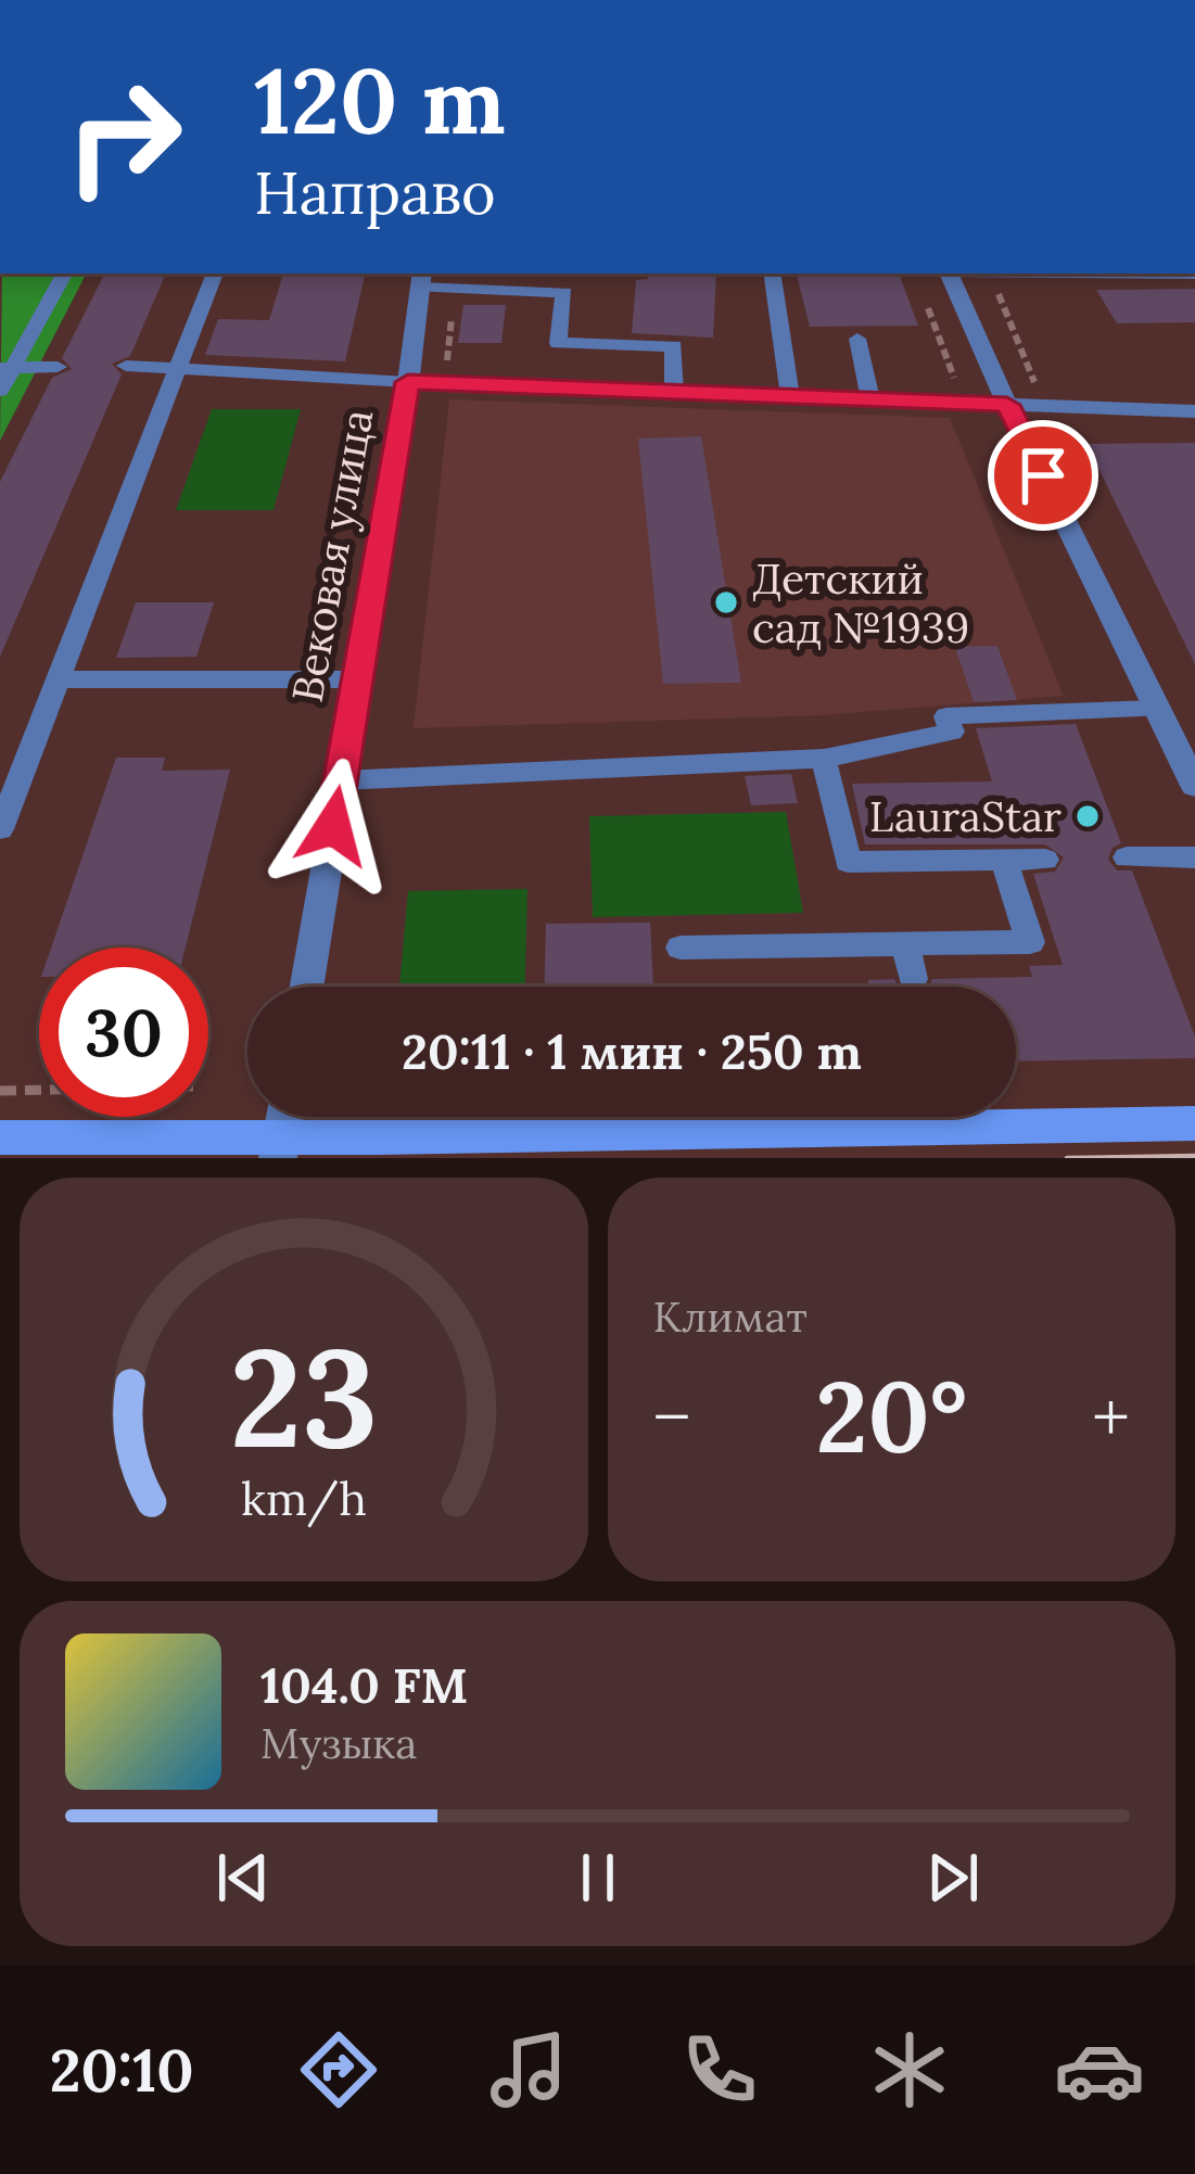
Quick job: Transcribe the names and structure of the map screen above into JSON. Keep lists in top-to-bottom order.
{
  "streets": {
    "street": ["Вековая улица"]
  },
  "places": ["Детский сад №1939", "LauraStar"],
  "page": {
    "turn": ["120 m", "Направо"],
    "limit": "30",
    "trip": "20:11 · 1 мин · 250 m",
    "tile": "Климат",
    "heat": ["−", "20°", "+"],
    "song": ["104.0 FM", "Музыка"],
    "tabs": "20:10",
    "gauge": ["23", "km/h"]
  }
}
